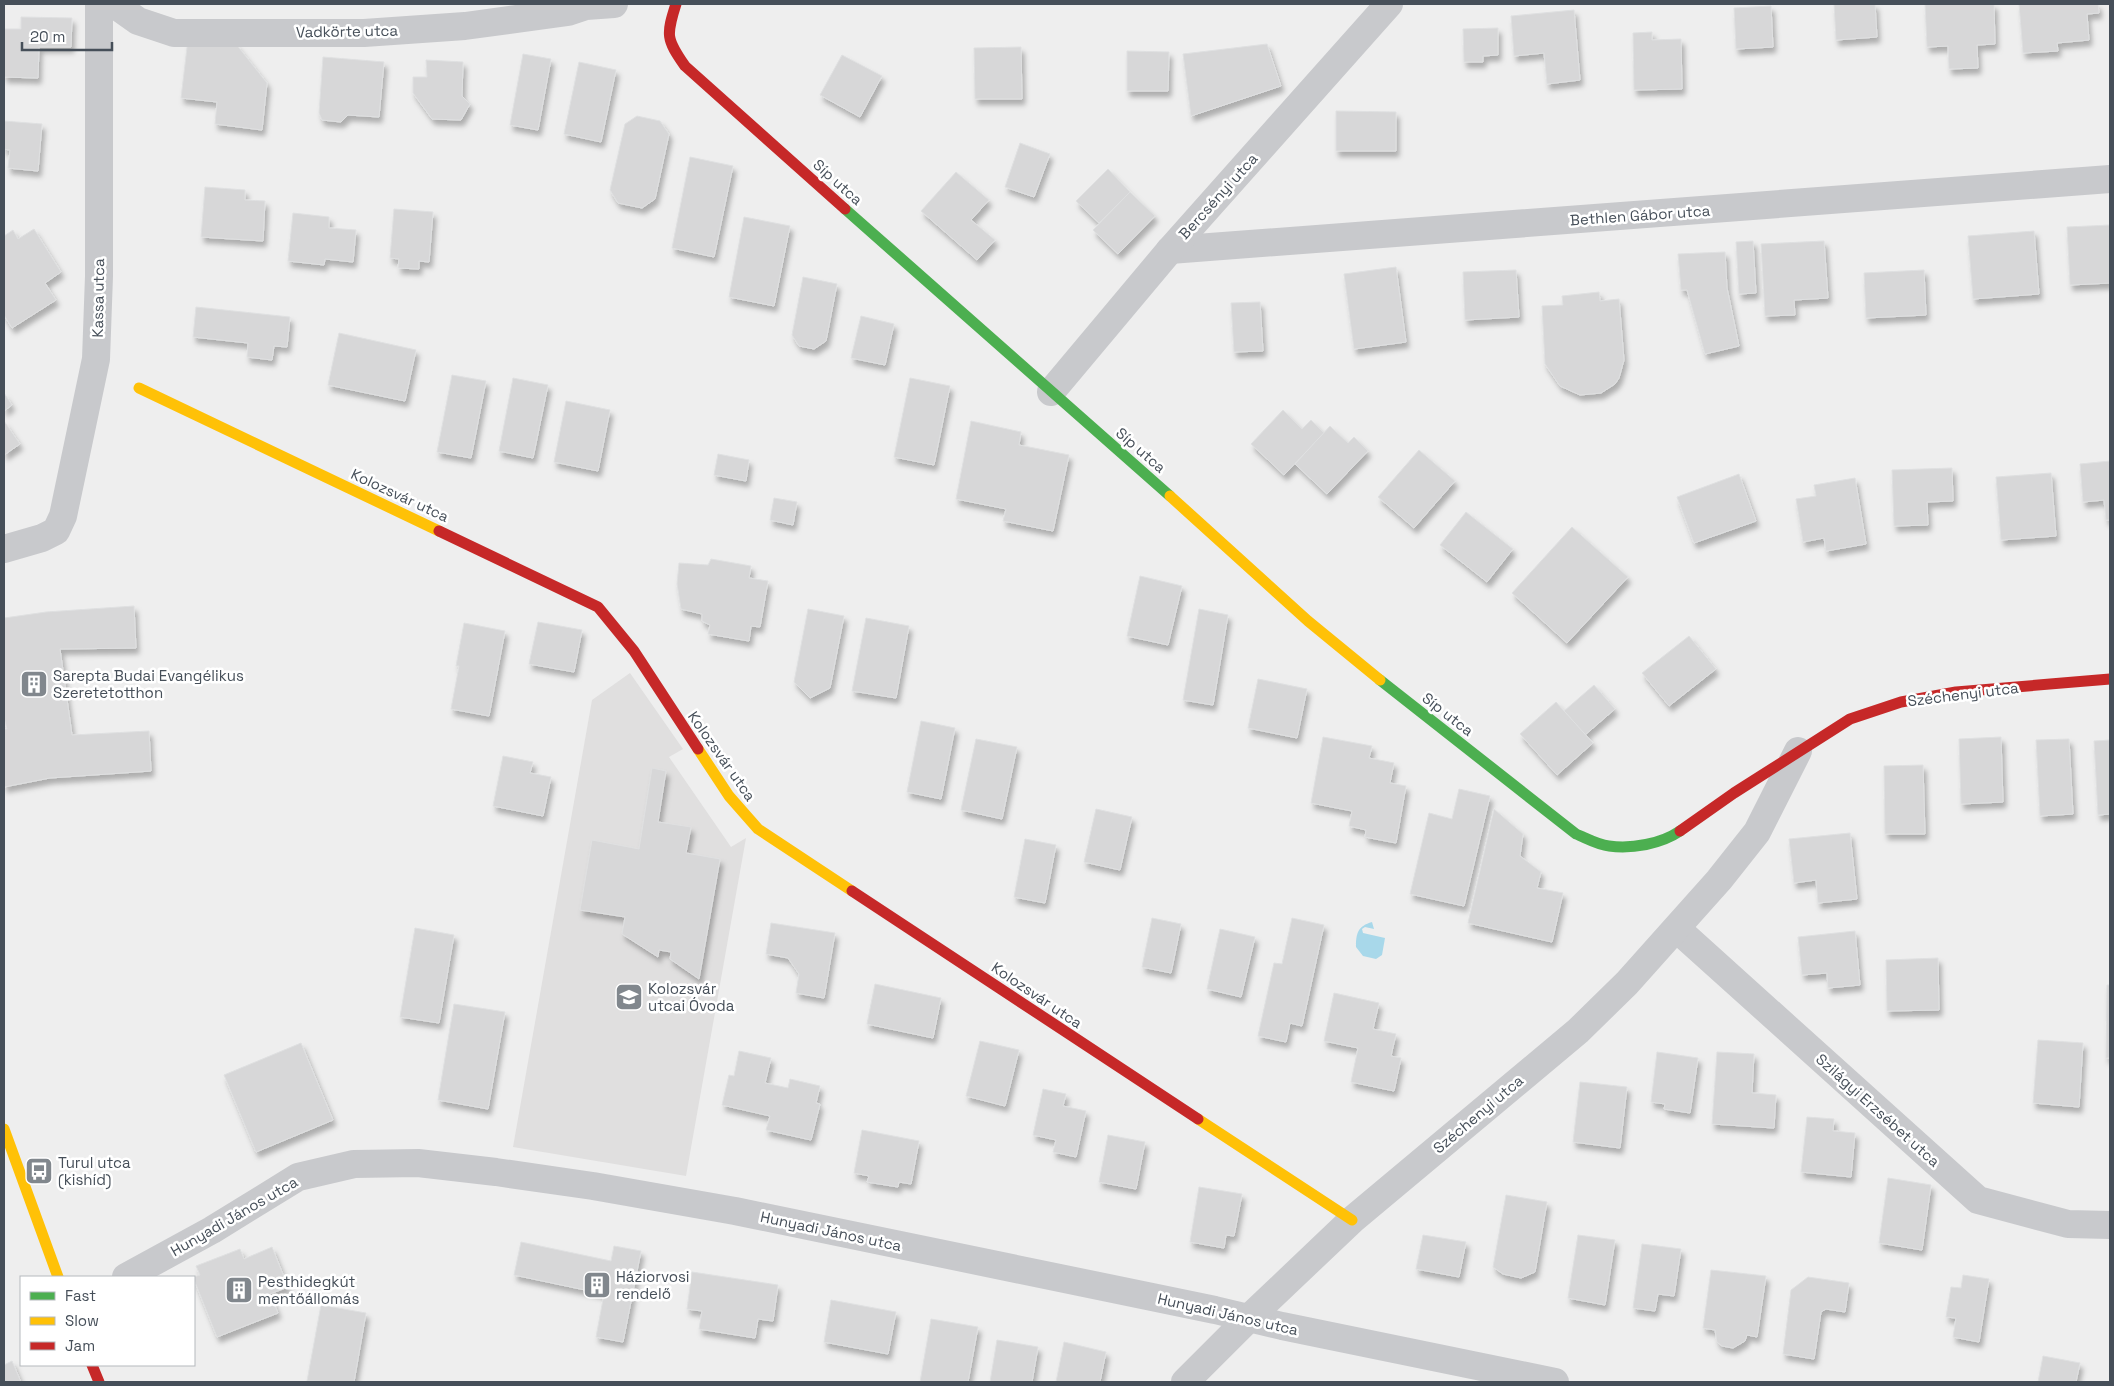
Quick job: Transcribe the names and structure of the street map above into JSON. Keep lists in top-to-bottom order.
{
  "streets": {
    "street": [
      "Vadkörte utca",
      "Síp utca",
      "Bercsényi utca",
      "Bethlen Gábor utca",
      "Kassa utca",
      "Kolozsvár utca",
      "Széchenyi utca",
      "Szilágyi Erzsébet utca",
      "Hunyadi János utca"
    ]
  },
  "crossings": [
    ["Síp utca", "Bercsényi utca"],
    ["Síp utca", "Széchenyi utca"],
    ["Bercsényi utca", "Bethlen Gábor utca"],
    ["Kolozsvár utca", "Széchenyi utca"],
    ["Széchenyi utca", "Szilágyi Erzsébet utca"],
    ["Széchenyi utca", "Hunyadi János utca"]
  ],
  "places": {
    "building": ["Sarepta Budai Evangélikus Szeretetotthon", "Háziorvosi rendelő", "Pesthidegkút mentőállomás"],
    "school or university": ["Kolozsvár utcai Óvoda"],
    "bus stop": ["Turul utca (kishíd)"]
  },
  "legend": ["Fast", "Slow", "Jam"],
  "scale_bar": "20 m"
}
